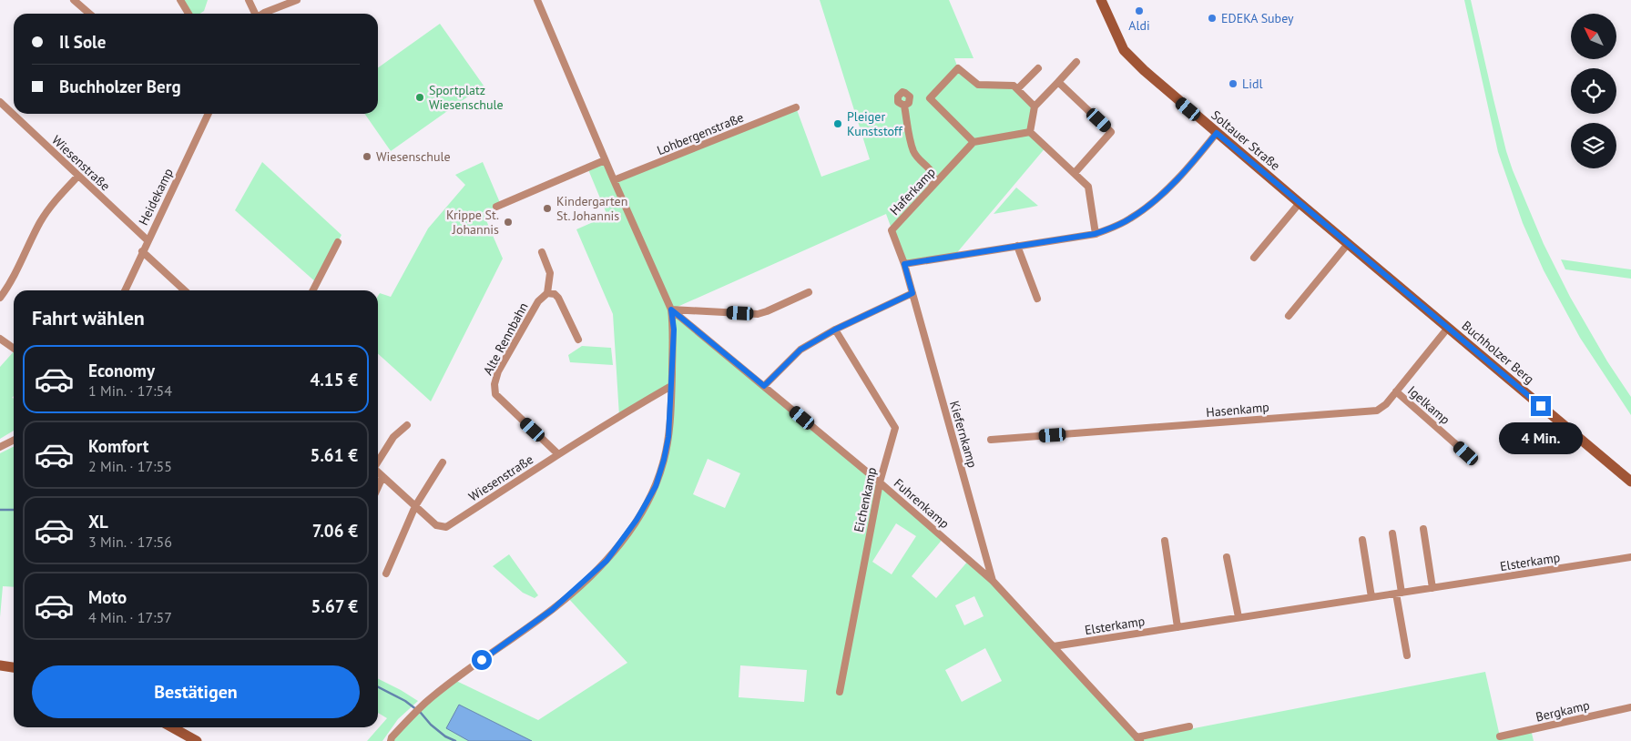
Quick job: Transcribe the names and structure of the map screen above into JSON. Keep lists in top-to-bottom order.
{
  "streets": {
    "main road": ["Soltauer Straße", "Buchholzer Berg"],
    "street": [
      "Lohbergenstraße",
      "Wiesenstraße",
      "Haferkamp",
      "Heidekamp",
      "Alte Rennbahn",
      "Igelkamp",
      "Hasenkamp",
      "Kiefernkamp",
      "Eichenkamp",
      "Fuhrenkamp",
      "Elsterkamp",
      "Bergkamp"
    ]
  },
  "crossings": [
    ["Soltauer Straße", "Buchholzer Berg"],
    ["Wiesenstraße", "Heidekamp"],
    ["Wiesenstraße", "Alte Rennbahn"],
    ["Haferkamp", "Kiefernkamp"],
    ["Buchholzer Berg", "Hasenkamp"],
    ["Igelkamp", "Hasenkamp"],
    ["Kiefernkamp", "Fuhrenkamp"],
    ["Eichenkamp", "Fuhrenkamp"],
    ["Fuhrenkamp", "Elsterkamp"]
  ],
  "places": [
    "Aldi",
    "EDEKA Subey",
    "Lidl",
    "Sportplatz Wiesenschule",
    "Pleiger Kunststoff",
    "Wiesenschule",
    "Kindergarten St. Johannis",
    "Krippe St. Johannis"
  ],
  "north": "top left",
  "page": {
    "banner": ["Il Sole", "Buchholzer Berg"],
    "heading": "Fahrt wählen",
    "list": [
      {
        "name": "Economy",
        "note": "1 Min. · 17:54",
        "value": "4.15 €"
      },
      {
        "name": "Komfort",
        "note": "2 Min. · 17:55",
        "value": "5.61 €"
      },
      {
        "name": "XL",
        "note": "3 Min. · 17:56",
        "value": "7.06 €"
      },
      {
        "name": "Moto",
        "note": "4 Min. · 17:57",
        "value": "5.67 €"
      }
    ],
    "bubble": "4 Min.",
    "buttons": "Bestätigen"
  }
}
